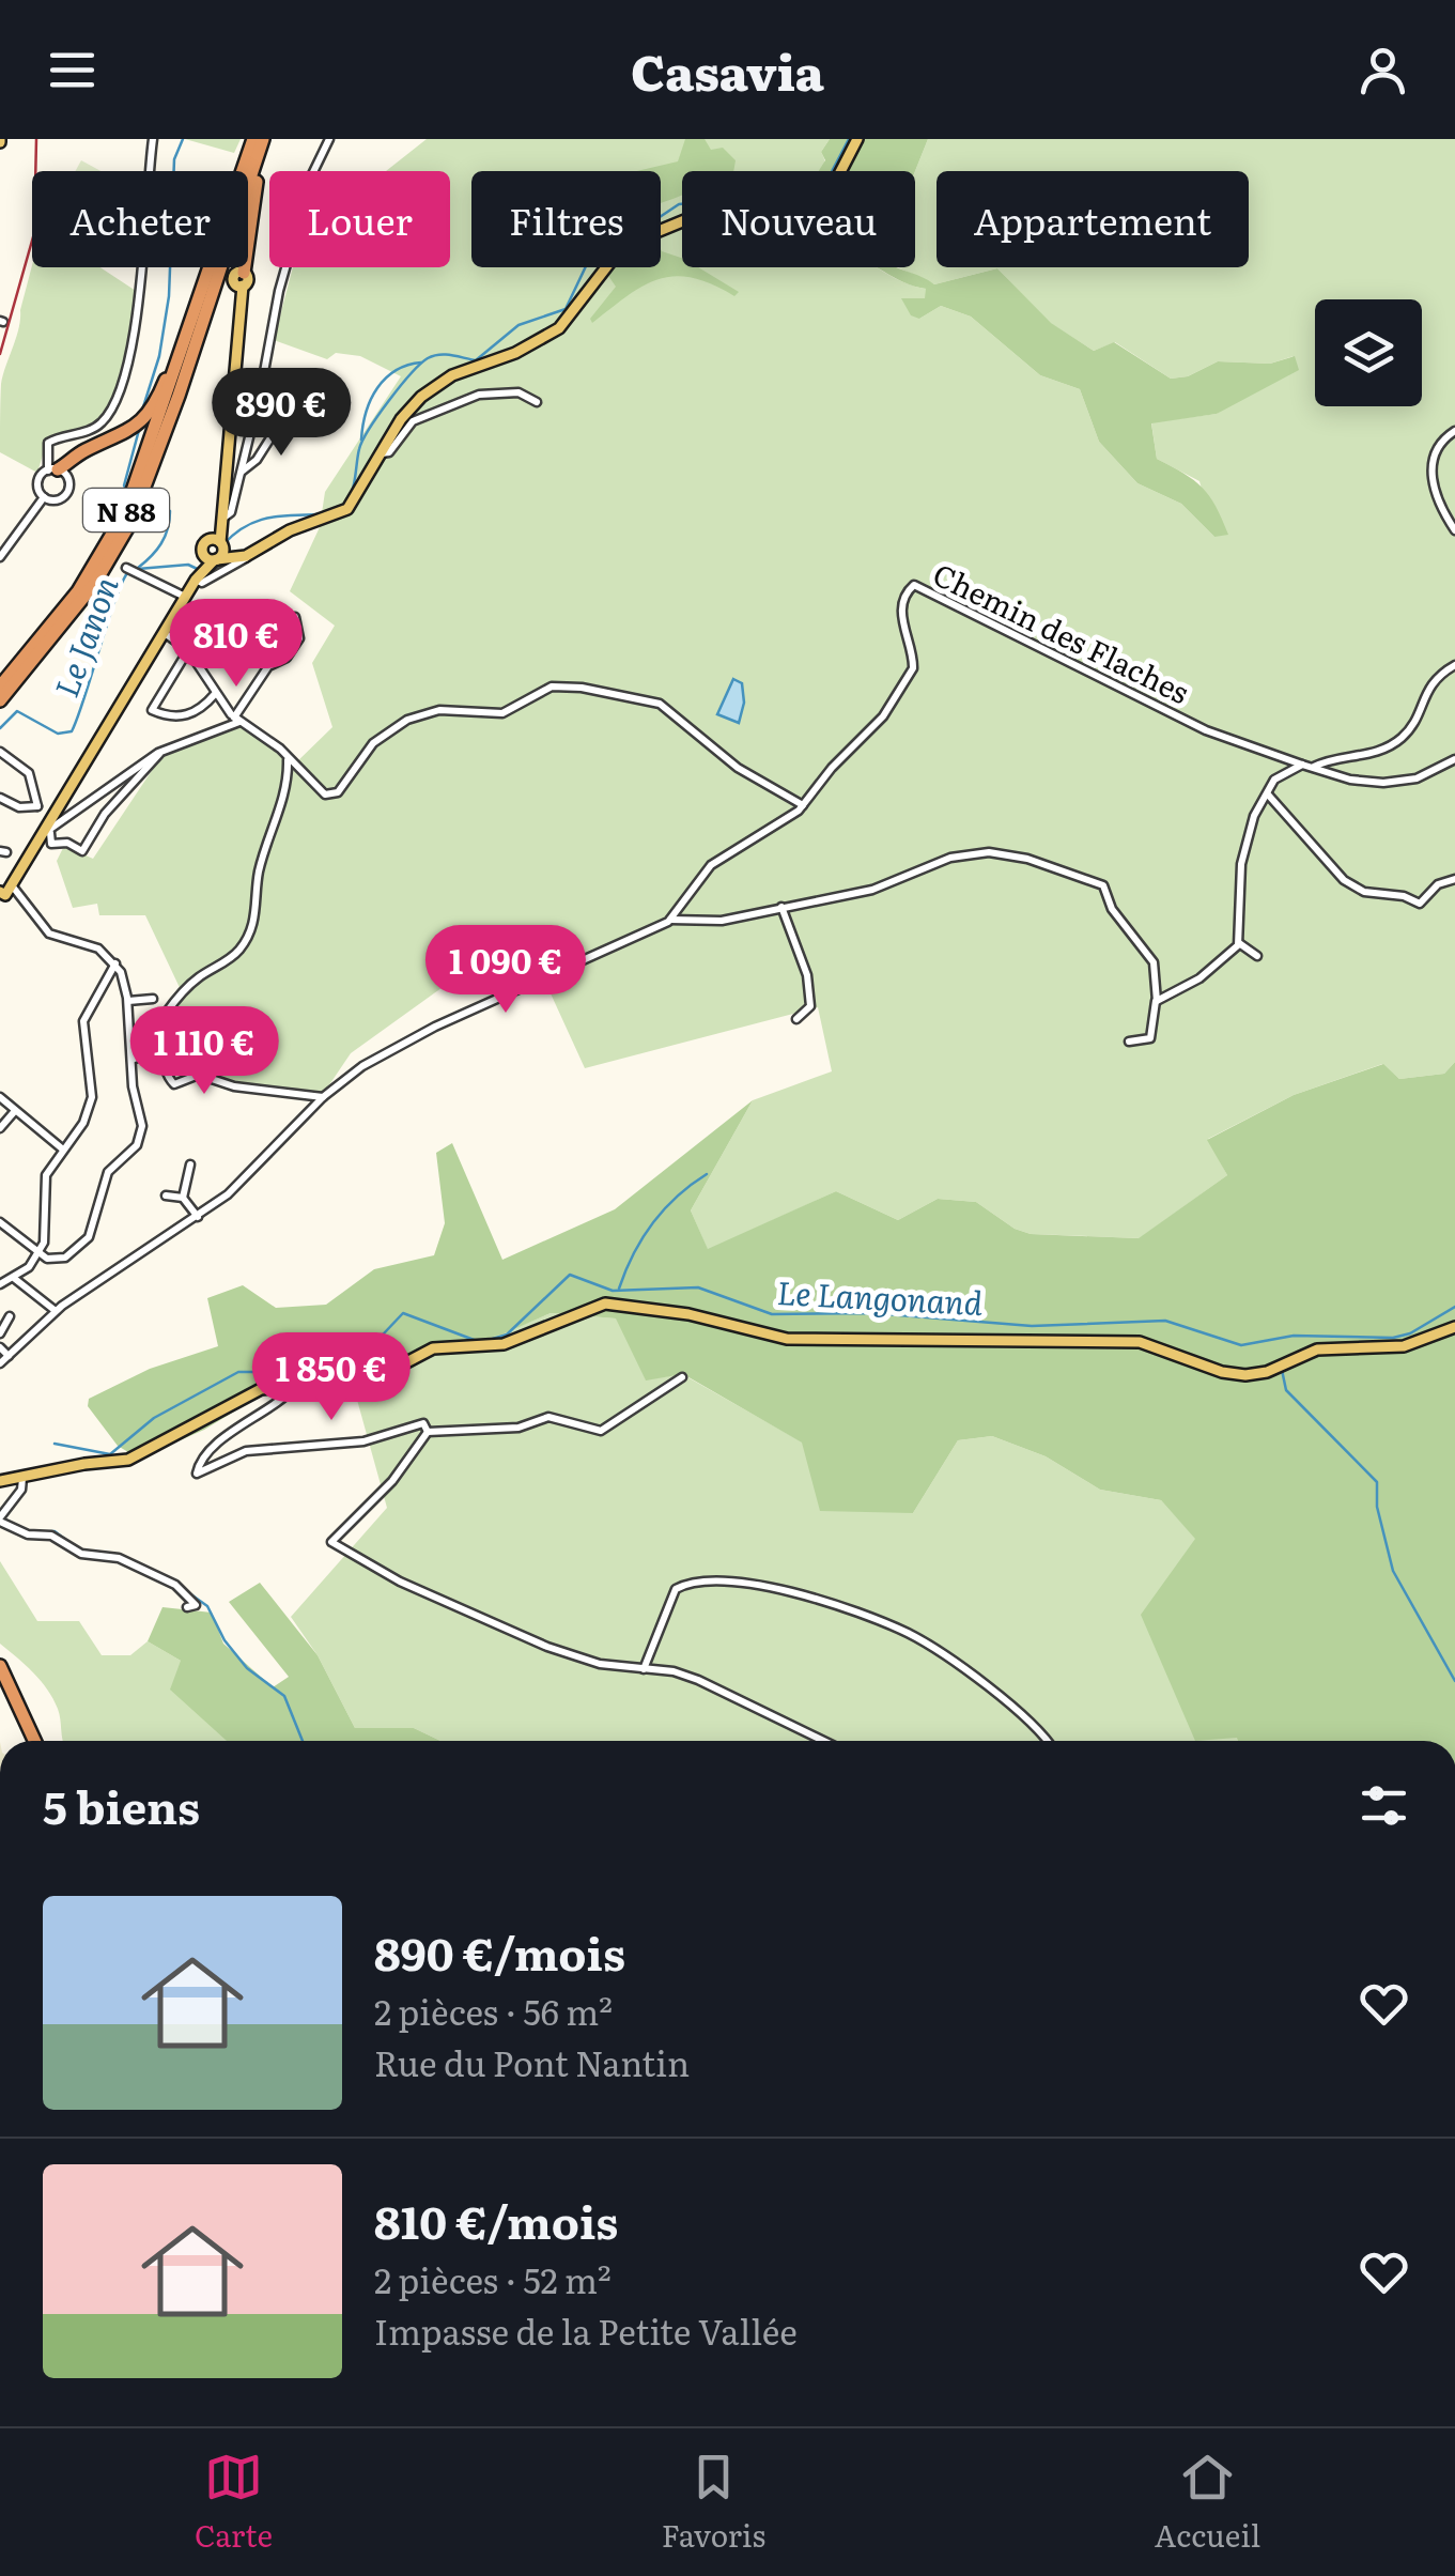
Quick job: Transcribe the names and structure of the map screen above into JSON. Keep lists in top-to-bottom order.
{
  "streets": {
    "highway": ["N 88"],
    "street": ["Chemin des Flaches"]
  },
  "water": ["Le Janon", "Le Langonand"],
  "page": {
    "header": "Casavia",
    "chip": [
      "Acheter",
      "Louer",
      "Filtres",
      "Nouveau",
      "Appartement"
    ],
    "price": [
      "890 €",
      "810 €",
      "1 090 €",
      "1 110 €",
      "1 850 €"
    ],
    "heading": "5 biens",
    "list": [
      {
        "name": "890 €/mois",
        "note": "2 pièces · 56 m² · Rue du Pont Nantin"
      },
      {
        "name": "810 €/mois",
        "note": "2 pièces · 52 m² · Impasse de la Petite Vallée"
      }
    ],
    "tabs": ["Carte", "Favoris", "Accueil"]
  }
}
